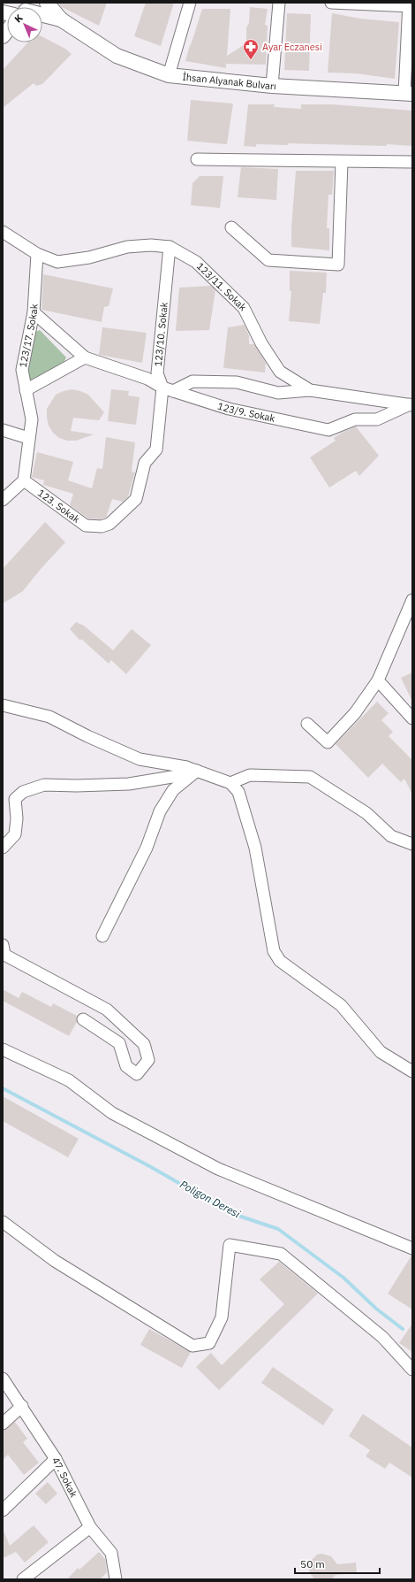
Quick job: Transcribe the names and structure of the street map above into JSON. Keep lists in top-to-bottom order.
{
  "streets": {
    "main road": ["İhsan Alyanak Bulvarı"],
    "street": [
      "123/11. Sokak",
      "123/10. Sokak",
      "123/17. Sokak",
      "123/9. Sokak",
      "123. Sokak",
      "47. Sokak"
    ]
  },
  "crossings": [
    ["123/11. Sokak", "123/10. Sokak"],
    ["123/11. Sokak", "123/17. Sokak"],
    ["123/11. Sokak", "123/9. Sokak"],
    ["123/10. Sokak", "123/9. Sokak"],
    ["123/10. Sokak", "123. Sokak"],
    ["123/17. Sokak", "123/9. Sokak"],
    ["123/17. Sokak", "123. Sokak"]
  ],
  "water": ["Poligon Deresi"],
  "places": {
    "pharmacy": ["Ayar Eczanesi"]
  },
  "scale_bar": "50 m",
  "north": "top left"
}
